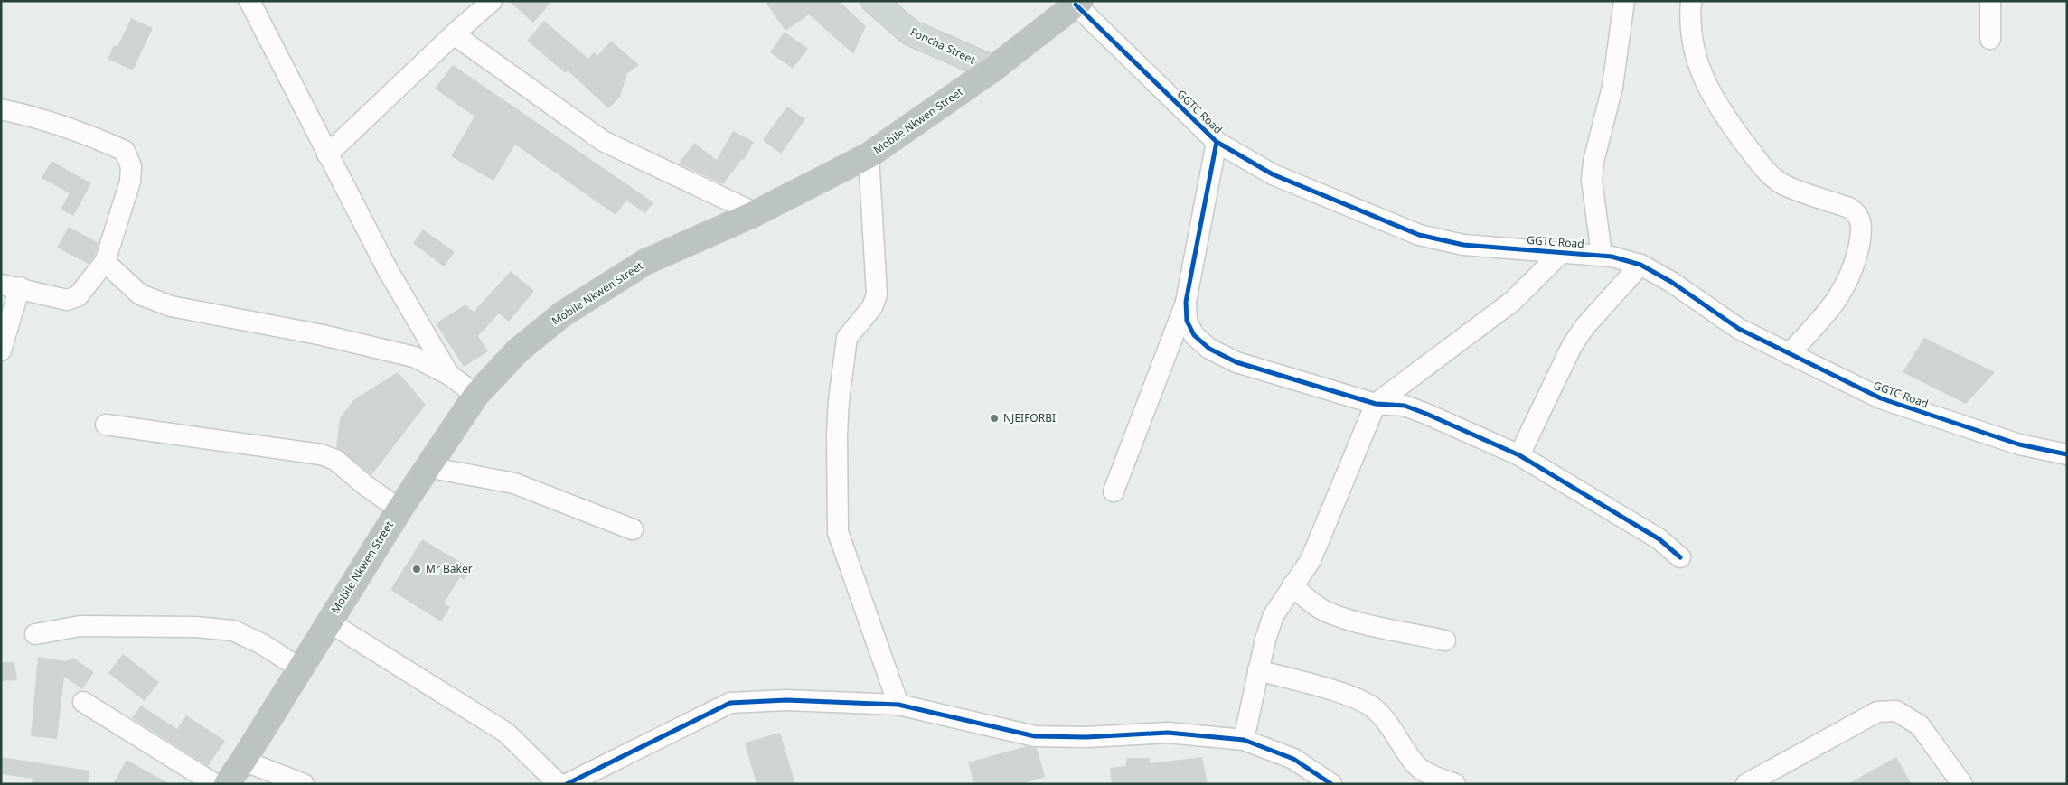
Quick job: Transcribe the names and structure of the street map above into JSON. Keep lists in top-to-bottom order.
{
  "streets": {
    "highway": ["Mobile Nkwen Street"],
    "main road": ["Foncha Street"],
    "street": ["GGTC Road"]
  },
  "crossings": [
    ["Foncha Street", "Mobile Nkwen Street"],
    ["GGTC Road", "Mobile Nkwen Street"]
  ],
  "places": ["NJEIFORBI", "Mr Baker"]
}
